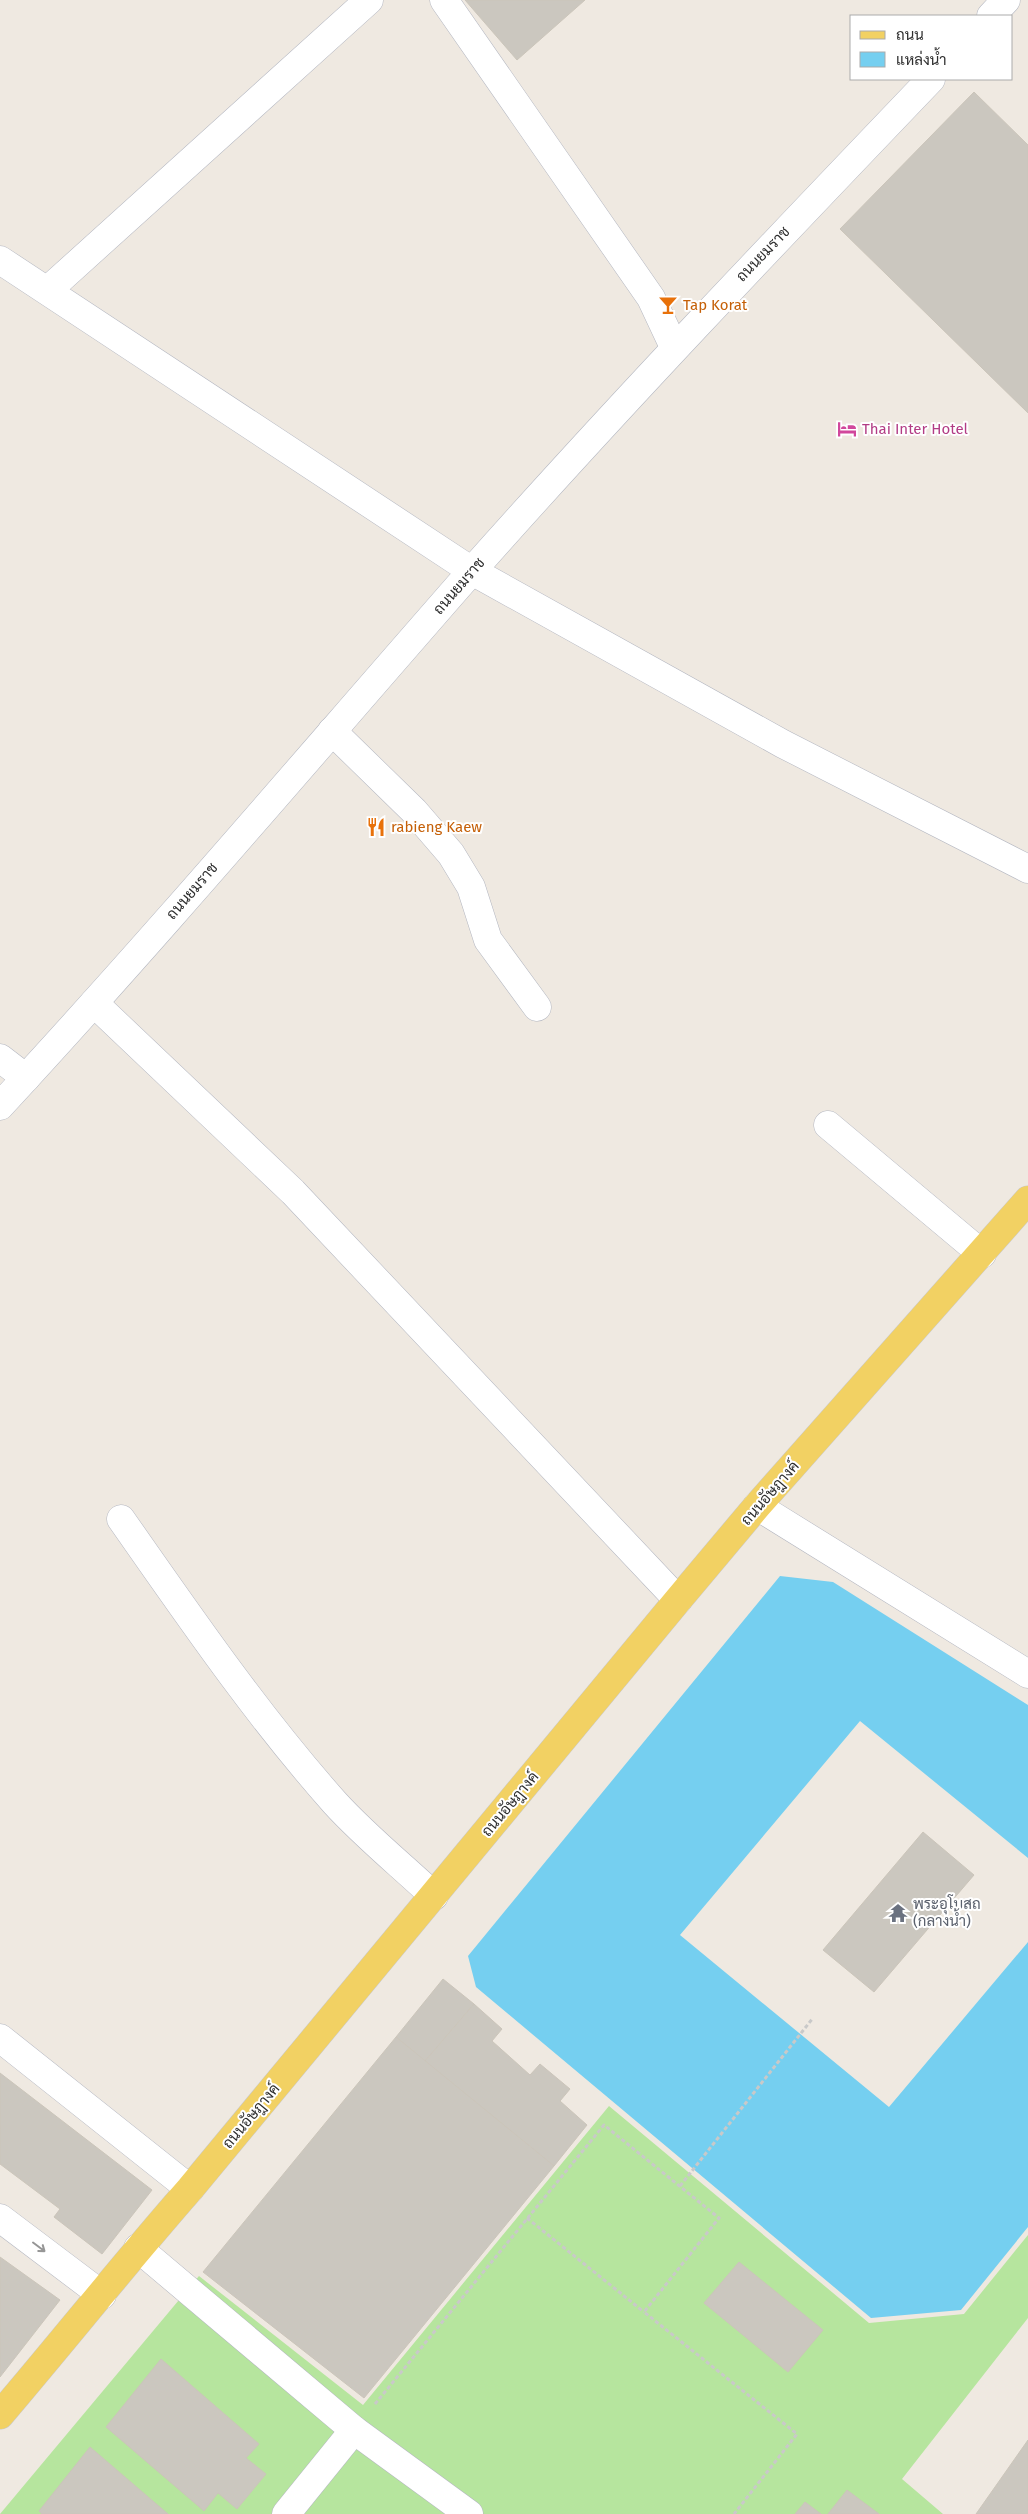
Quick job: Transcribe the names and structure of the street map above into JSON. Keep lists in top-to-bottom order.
{
  "streets": {
    "main road": ["ถนนอัษฎางค์"],
    "street": ["ถนนยมราช"]
  },
  "places": {
    "bar": ["Tap Korat"],
    "hotel": ["Thai Inter Hotel"],
    "restaurant": ["rabieng Kaew"],
    "temple": ["พระอุโบสถ (กลางน้ำ)"]
  },
  "legend": ["ถนน", "แหล่งน้ำ"]
}
